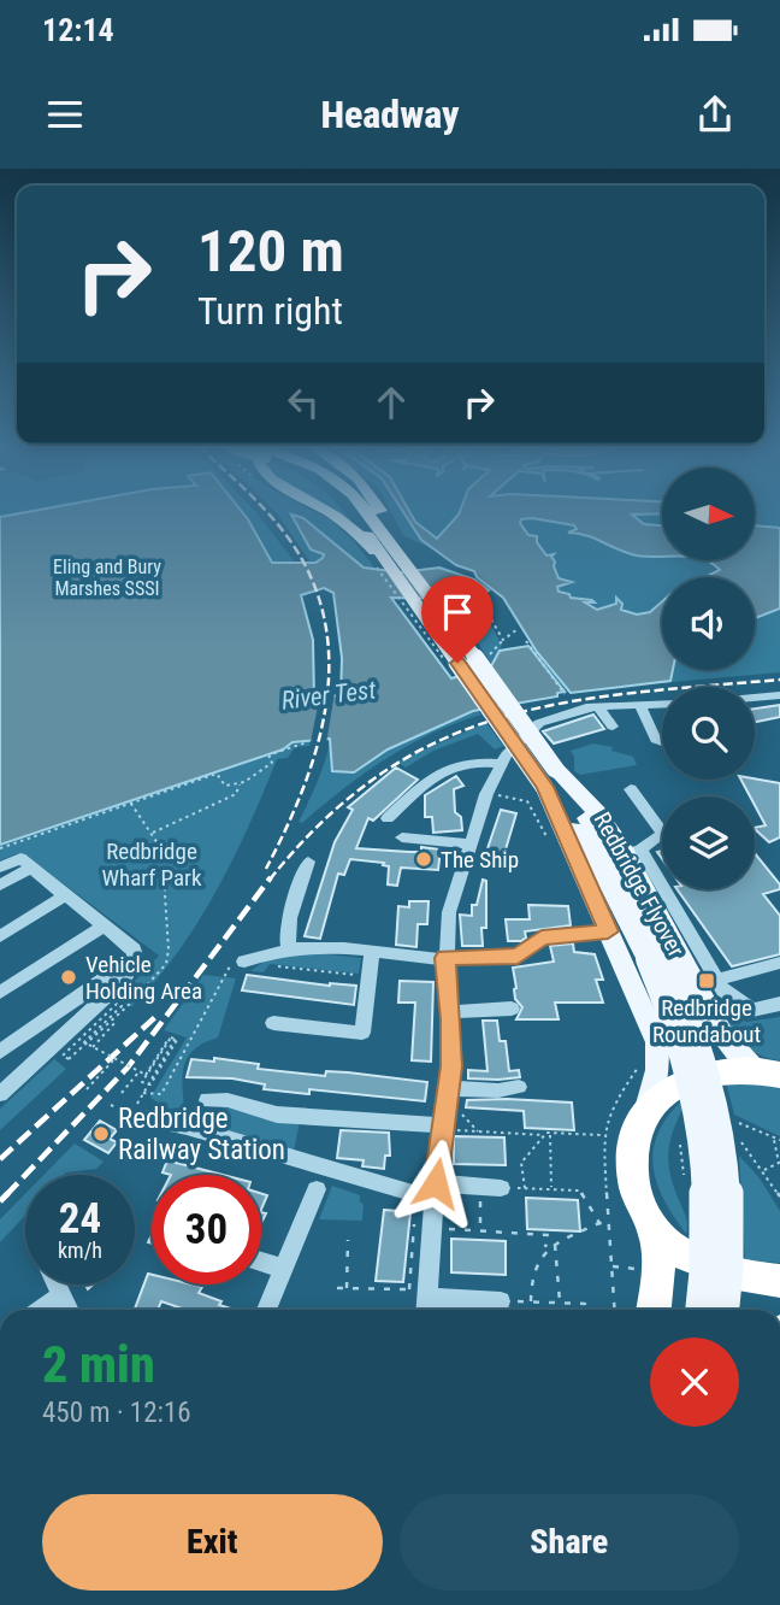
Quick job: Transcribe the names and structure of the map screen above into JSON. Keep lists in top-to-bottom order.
{
  "streets": {
    "main road": ["Redbridge Flyover"]
  },
  "water": ["River Test"],
  "parks": ["Eling and Bury Marshes SSSI", "Redbridge Wharf Park"],
  "places": {
    "other": ["The Ship", "Vehicle Holding Area", "Redbridge Railway Station"],
    "transit": ["Redbridge Roundabout"]
  },
  "north": "right",
  "page": {
    "status": "12:14",
    "header": "Headway",
    "turn": ["120 m", "Turn right"],
    "speed": "24 km/h",
    "limit": "30",
    "heading": ["2 min", "450 m · 12:16"],
    "buttons": ["Exit", "Share"]
  }
}
